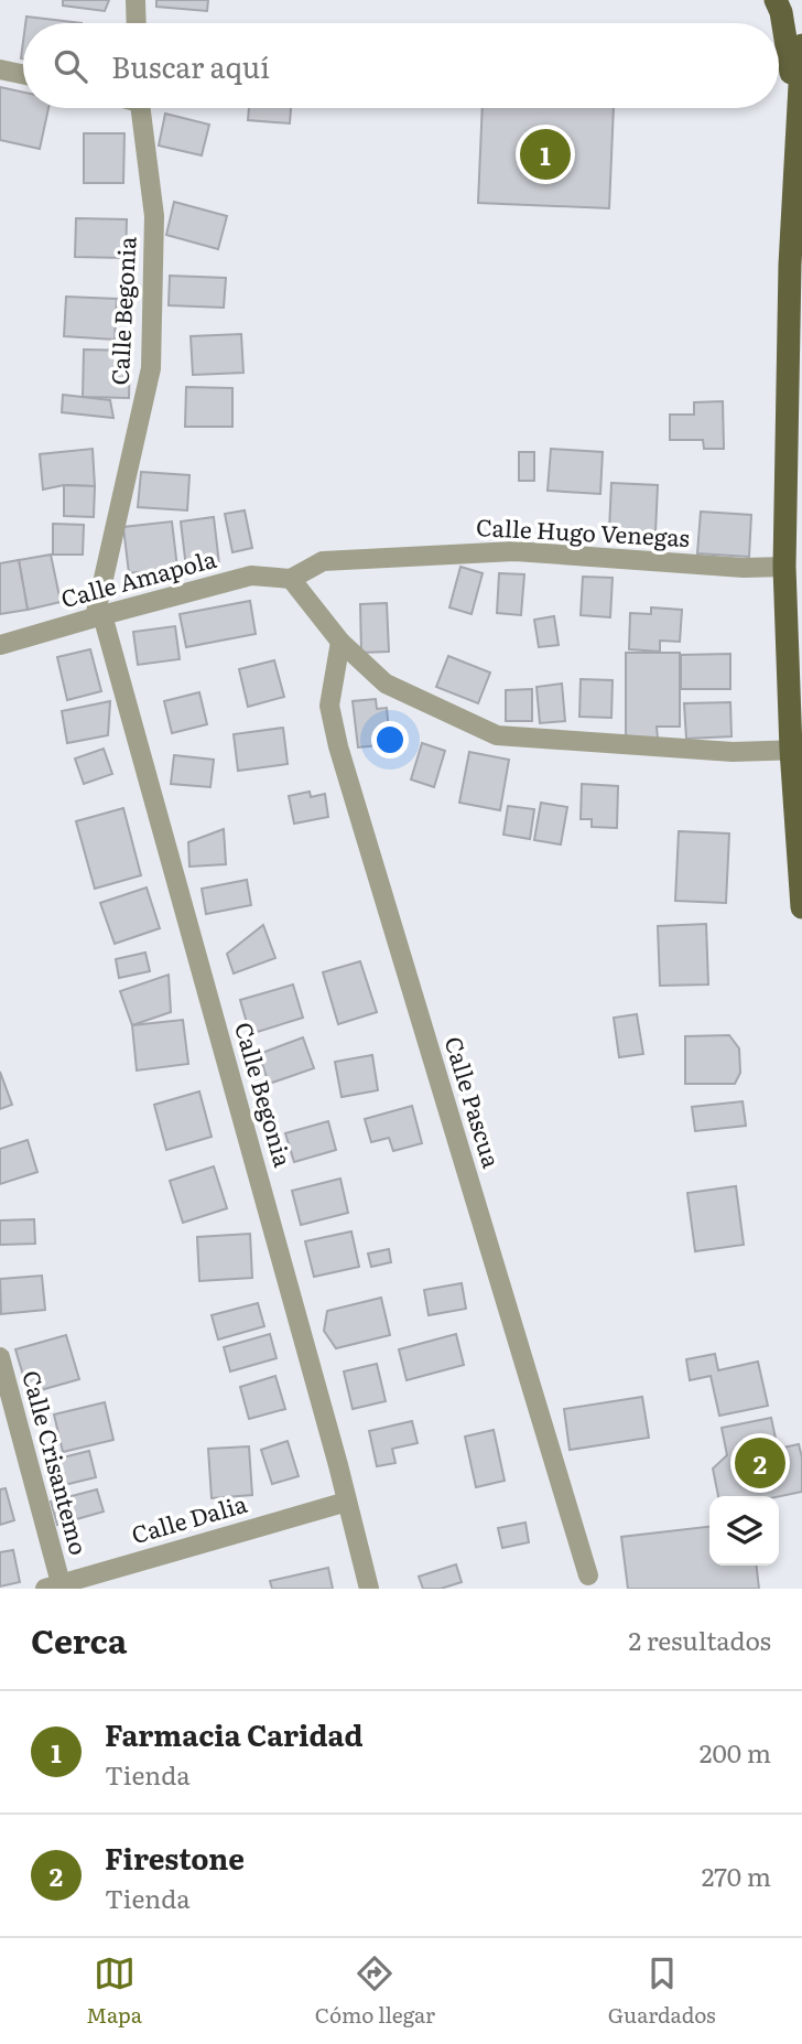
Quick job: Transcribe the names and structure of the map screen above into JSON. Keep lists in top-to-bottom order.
{
  "streets": {
    "street": [
      "Calle Begonia",
      "Calle Hugo Venegas",
      "Calle Amapola",
      "Calle Pascua",
      "Calle Crisantemo",
      "Calle Dalia"
    ]
  },
  "crossings": [
    ["Calle Begonia", "Calle Amapola"],
    ["Calle Begonia", "Calle Dalia"],
    ["Calle Hugo Venegas", "Calle Amapola"],
    ["Calle Crisantemo", "Calle Dalia"]
  ],
  "page": {
    "search": "Buscar aquí",
    "pins": ["1", "2"],
    "heading": ["Cerca", "2 resultados"],
    "list": [
      {
        "mark": "1",
        "name": "Farmacia Caridad",
        "note": "Tienda",
        "value": "200 m"
      },
      {
        "mark": "2",
        "name": "Firestone",
        "note": "Tienda",
        "value": "270 m"
      }
    ],
    "nav": ["Mapa", "Cómo llegar", "Guardados"]
  }
}
